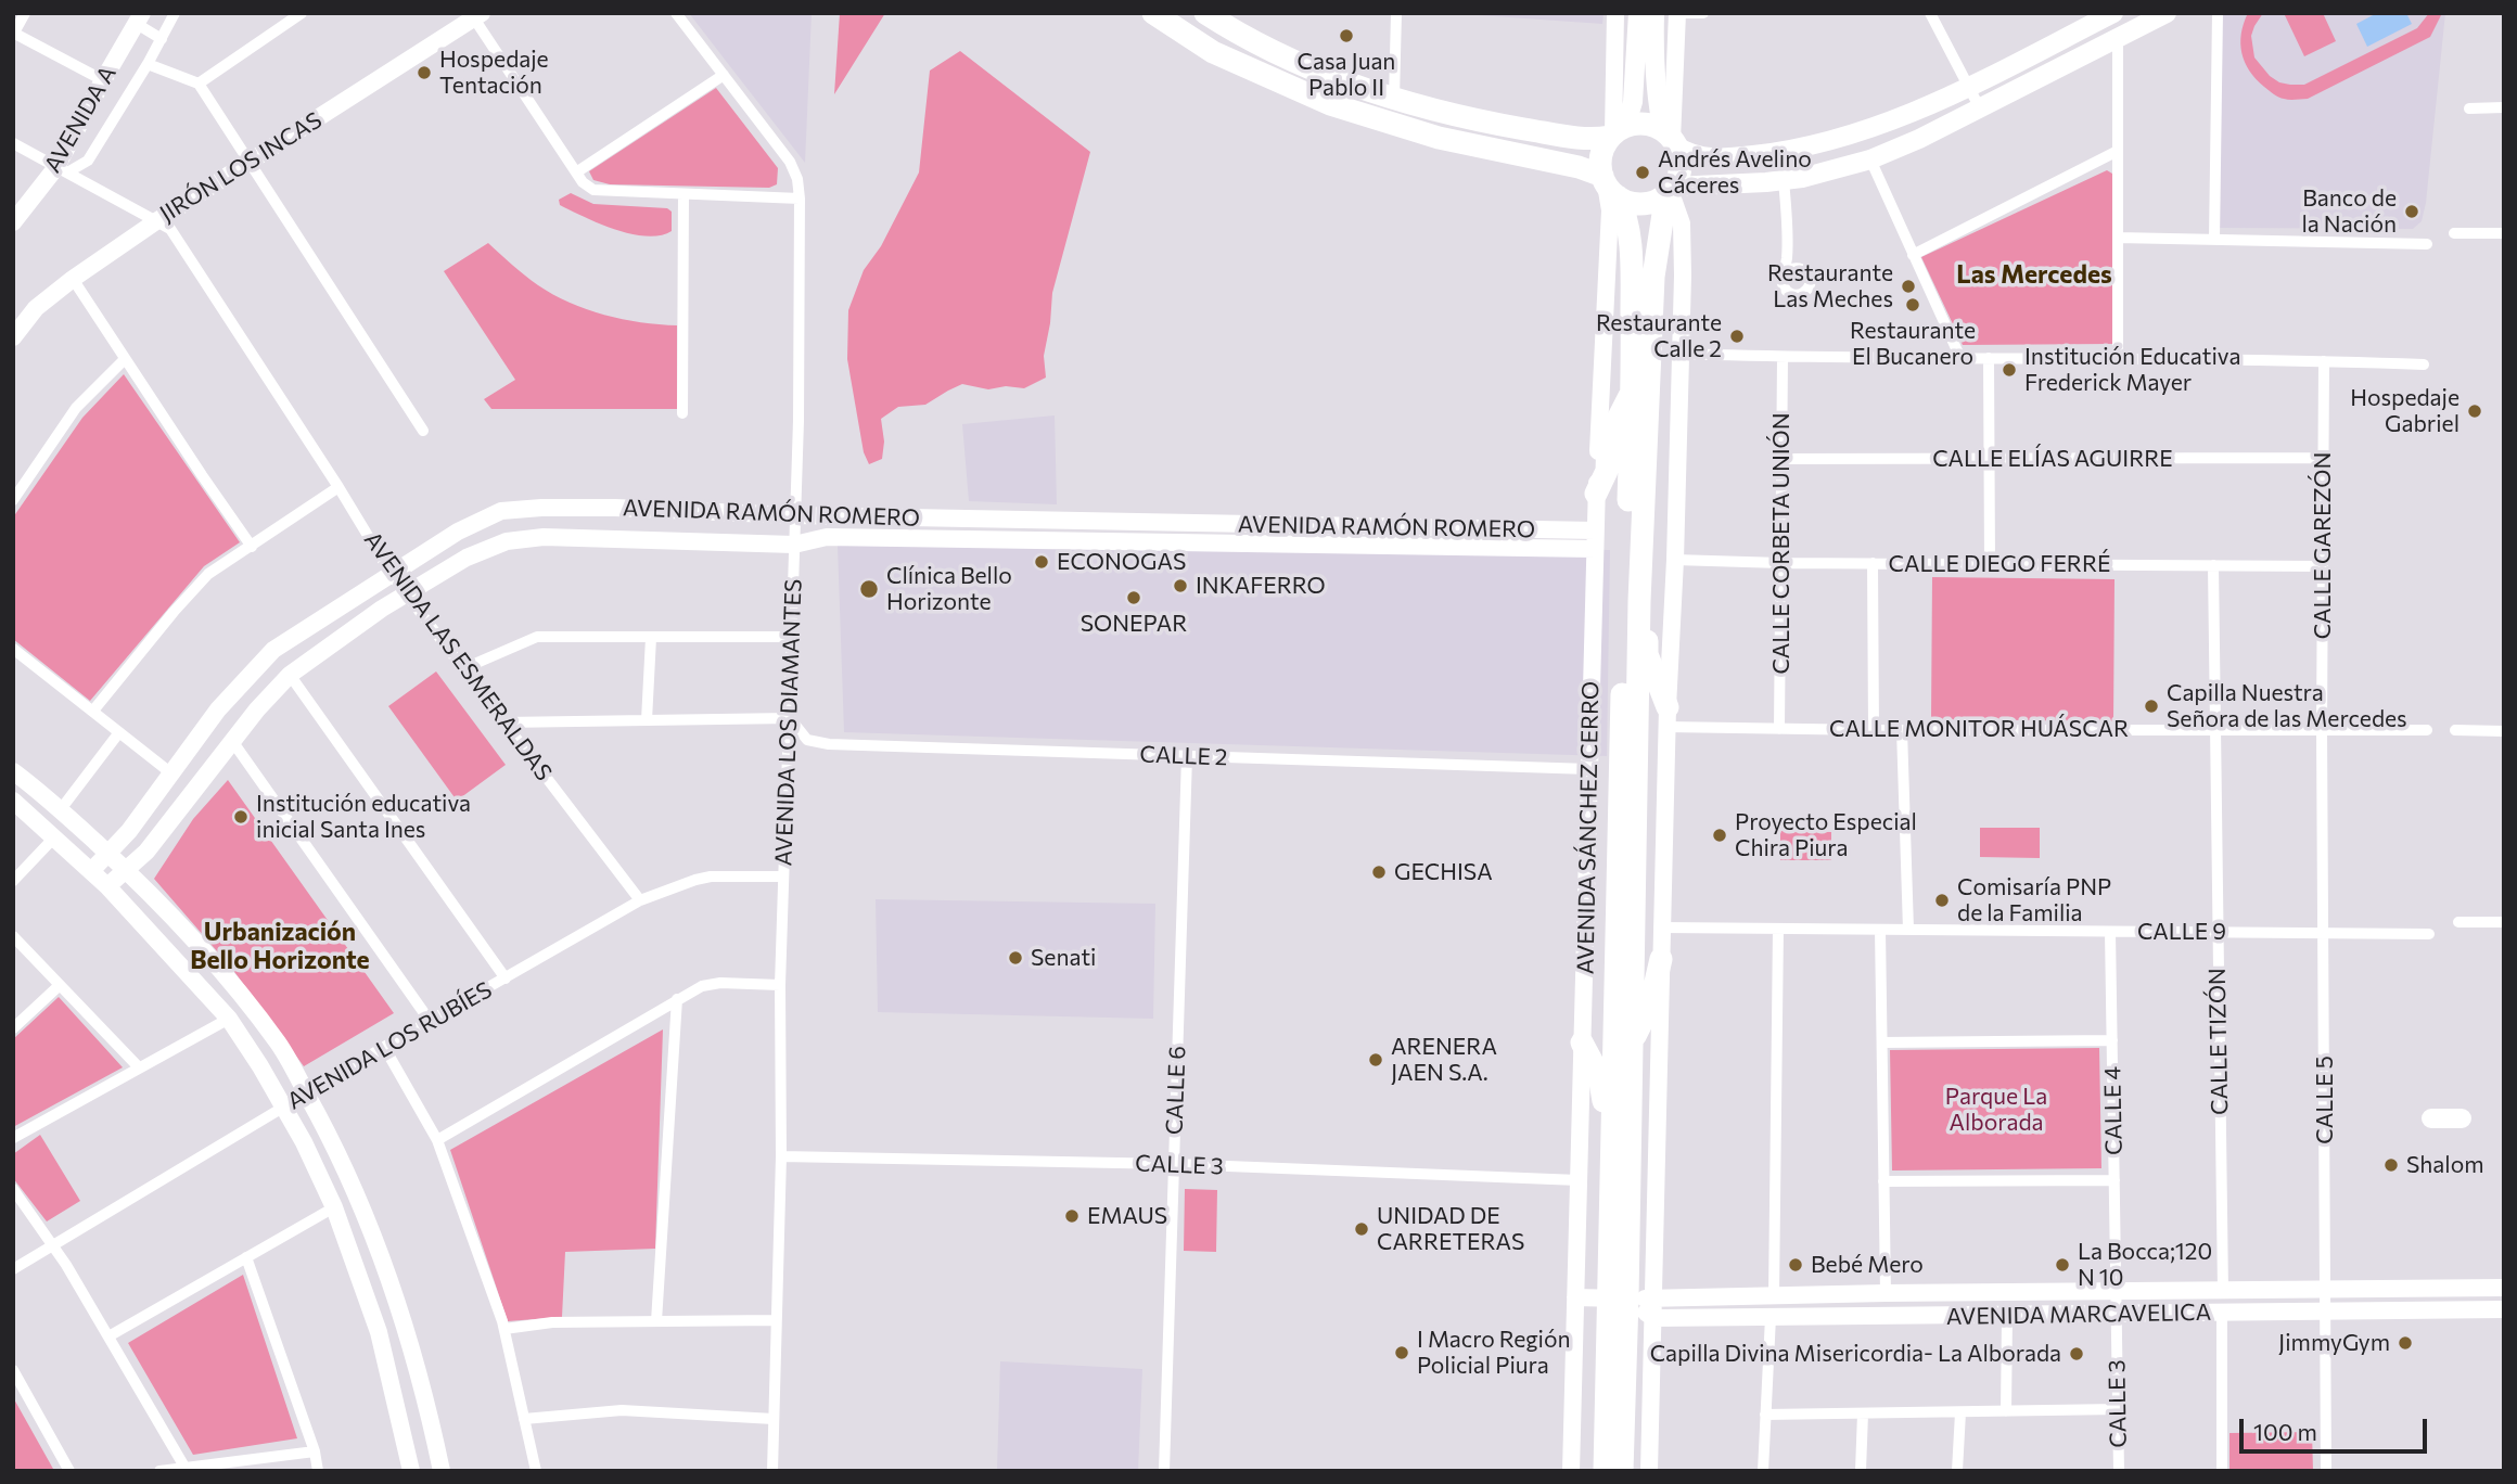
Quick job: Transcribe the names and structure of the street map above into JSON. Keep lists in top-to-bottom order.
{
  "streets": {
    "highway": ["AVENIDA SÁNCHEZ CERRO"],
    "street": [
      "AVENIDA A",
      "JIRÓN LOS INCAS",
      "CALLE ELÍAS AGUIRRE",
      "AVENIDA RAMÓN ROMERO",
      "CALLE CORBETA UNIÓN",
      "CALLE GAREZÓN",
      "CALLE DIEGO FERRÉ",
      "AVENIDA LAS ESMERALDAS",
      "AVENIDA LOS DIAMANTES",
      "CALLE MONITOR HUÁSCAR",
      "CALLE 2",
      "CALLE 9",
      "CALLE TIZÓN",
      "AVENIDA LOS RUBÍES",
      "CALLE 6",
      "CALLE 5",
      "CALLE 4",
      "CALLE 3",
      "AVENIDA MARCAVELICA"
    ]
  },
  "crossings": [
    ["AVENIDA A", "AVENIDA LAS ESMERALDAS"],
    ["JIRÓN LOS INCAS", "AVENIDA LAS ESMERALDAS"],
    ["CALLE ELÍAS AGUIRRE", "CALLE CORBETA UNIÓN"],
    ["CALLE ELÍAS AGUIRRE", "CALLE GAREZÓN"],
    ["AVENIDA RAMÓN ROMERO", "AVENIDA LAS ESMERALDAS"],
    ["AVENIDA RAMÓN ROMERO", "AVENIDA LOS DIAMANTES"],
    ["AVENIDA RAMÓN ROMERO", "AVENIDA SÁNCHEZ CERRO"],
    ["CALLE CORBETA UNIÓN", "CALLE DIEGO FERRÉ"],
    ["CALLE CORBETA UNIÓN", "CALLE MONITOR HUÁSCAR"],
    ["CALLE GAREZÓN", "CALLE DIEGO FERRÉ"],
    ["CALLE GAREZÓN", "CALLE MONITOR HUÁSCAR"],
    ["CALLE GAREZÓN", "CALLE 5"],
    ["CALLE DIEGO FERRÉ", "CALLE TIZÓN"],
    ["AVENIDA LAS ESMERALDAS", "AVENIDA LOS RUBÍES"],
    ["AVENIDA LOS DIAMANTES", "CALLE 2"],
    ["AVENIDA LOS DIAMANTES", "AVENIDA LOS RUBÍES"],
    ["AVENIDA LOS DIAMANTES", "CALLE 3"],
    ["CALLE MONITOR HUÁSCAR", "CALLE TIZÓN"],
    ["CALLE MONITOR HUÁSCAR", "CALLE 5"],
    ["CALLE 2", "AVENIDA SÁNCHEZ CERRO"],
    ["CALLE 2", "CALLE 6"],
    ["AVENIDA SÁNCHEZ CERRO", "CALLE 3"],
    ["AVENIDA SÁNCHEZ CERRO", "AVENIDA MARCAVELICA"],
    ["CALLE 9", "CALLE TIZÓN"],
    ["CALLE 9", "CALLE 5"],
    ["CALLE 9", "CALLE 4"],
    ["CALLE TIZÓN", "AVENIDA MARCAVELICA"],
    ["CALLE 6", "CALLE 3"],
    ["CALLE 5", "AVENIDA MARCAVELICA"],
    ["CALLE 4", "CALLE 3"],
    ["CALLE 4", "AVENIDA MARCAVELICA"],
    ["CALLE 3", "AVENIDA MARCAVELICA"]
  ],
  "districts": ["Las Mercedes", "Urbanización Bello Horizonte"],
  "parks": ["Parque La Alborada"],
  "places": [
    "Casa Juan Pablo II",
    "Hospedaje Tentación",
    "Andrés Avelino Cáceres",
    "Banco de la Nación",
    "Restaurante Las Meches",
    "Restaurante El Bucanero",
    "Restaurante Calle 2",
    "Institución Educativa Frederick Mayer",
    "Hospedaje Gabriel",
    "ECONOGAS",
    "INKAFERRO",
    "Clínica Bello Horizonte",
    "SONEPAR",
    "Capilla Nuestra Señora de las Mercedes",
    "Institución educativa inicial Santa Ines",
    "Proyecto Especial Chira Piura",
    "GECHISA",
    "Comisaría PNP de la Familia",
    "Senati",
    "ARENERA JAEN S.A.",
    "Shalom",
    "EMAUS",
    "UNIDAD DE CARRETERAS",
    "Bebé Mero",
    "La Bocca;120 N 10",
    "JimmyGym",
    "I Macro Región Policial Piura",
    "Capilla Divina Misericordia- La Alborada"
  ],
  "scale_bar": "100 m"
}
